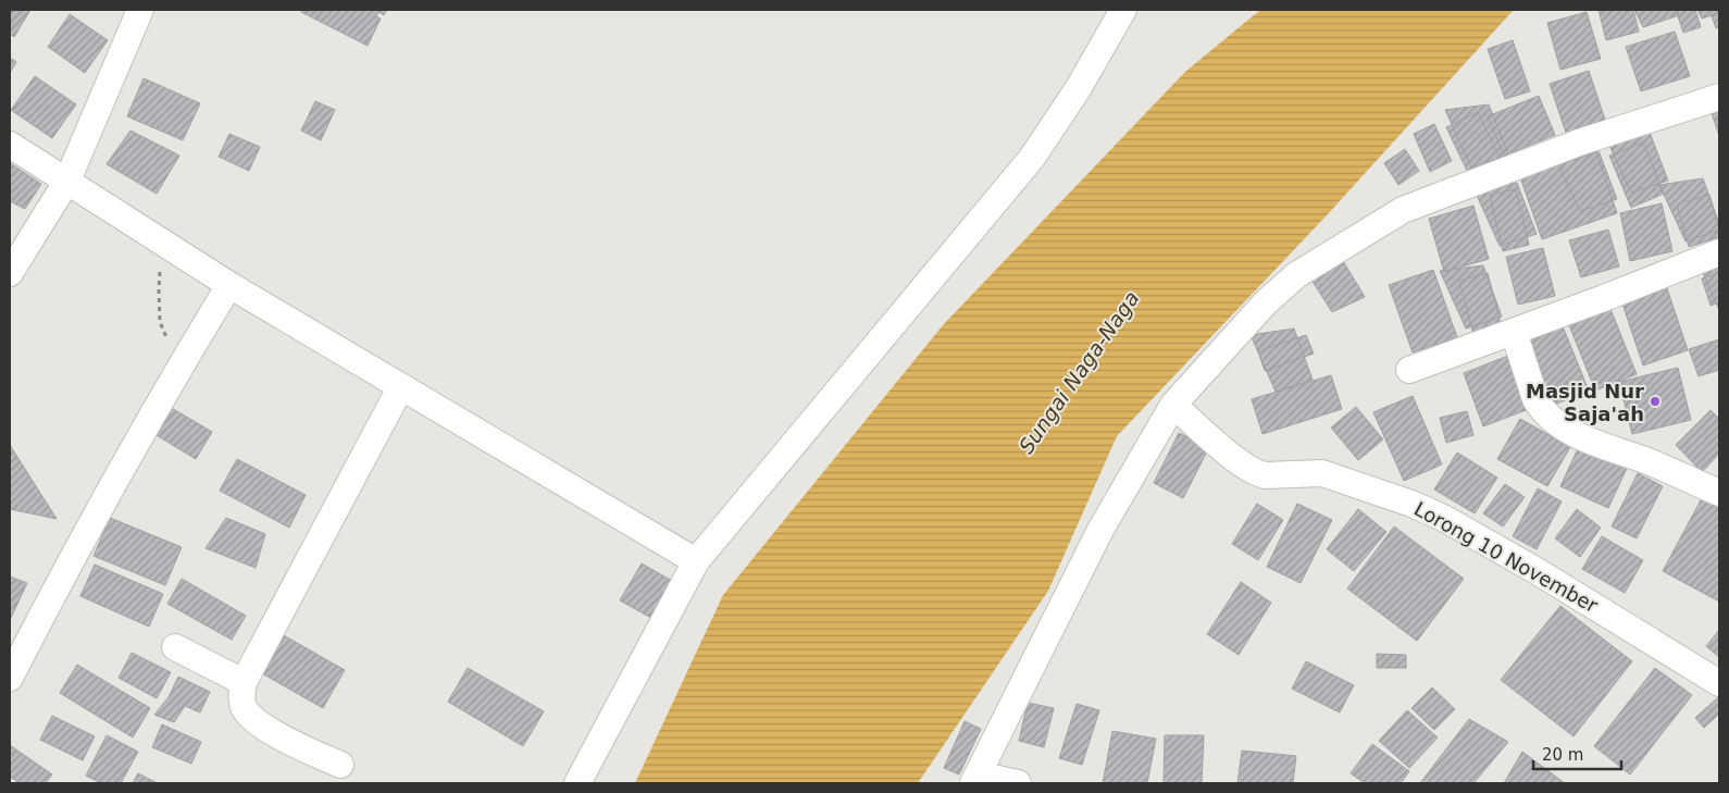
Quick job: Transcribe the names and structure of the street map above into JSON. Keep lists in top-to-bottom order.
{
  "streets": {
    "street": ["Lorong 10 November"]
  },
  "water": ["Sungai Naga-Naga"],
  "places": ["Masjid Nur Saja'ah"],
  "scale_bar": "20 m"
}
